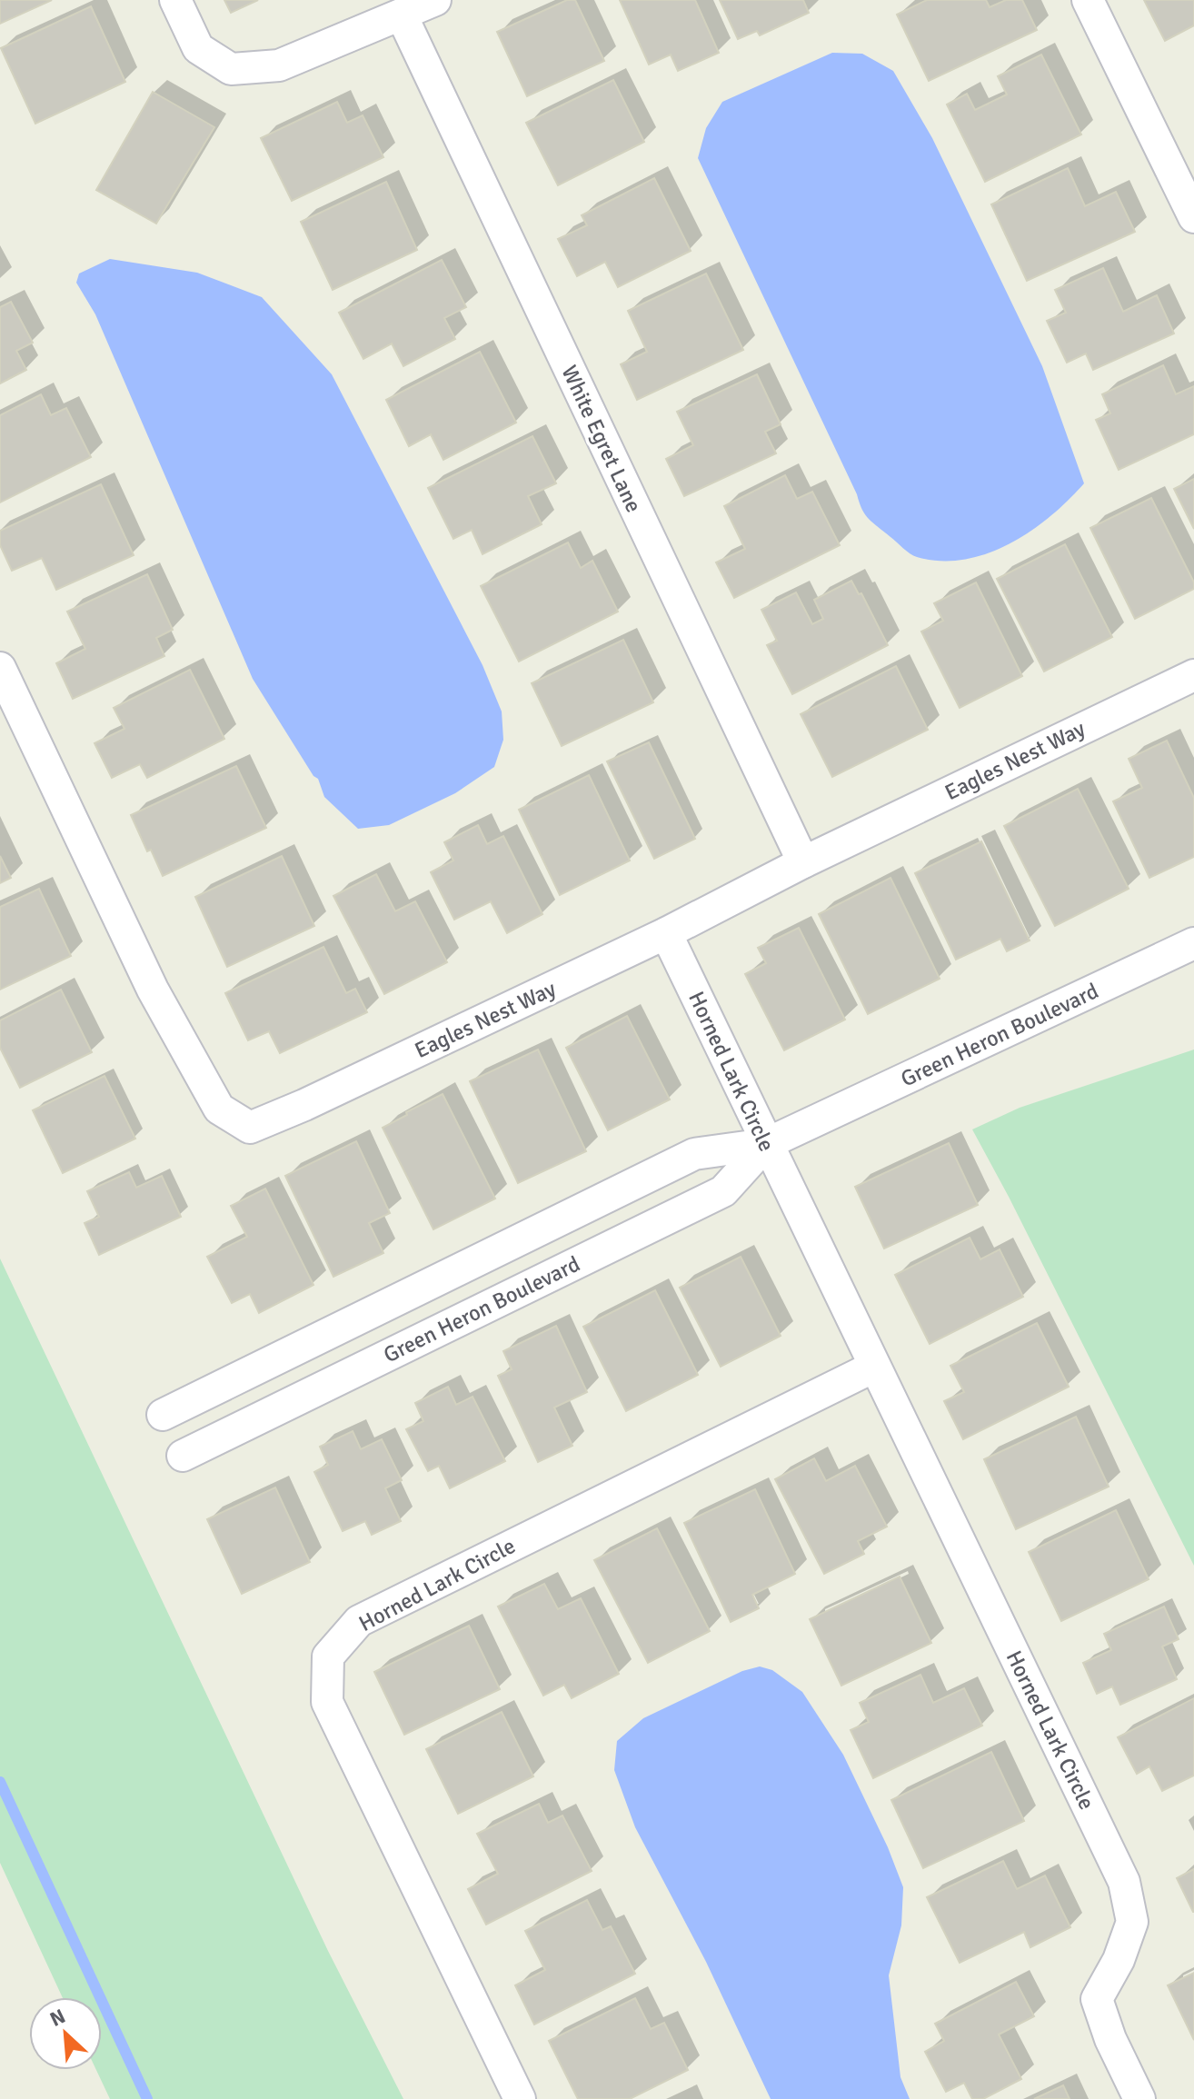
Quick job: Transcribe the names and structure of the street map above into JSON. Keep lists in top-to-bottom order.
{
  "streets": {
    "street": [
      "White Egret Lane",
      "Eagles Nest Way",
      "Green Heron Boulevard",
      "Horned Lark Circle"
    ]
  },
  "crossings": [
    ["White Egret Lane", "Eagles Nest Way"],
    ["Eagles Nest Way", "Horned Lark Circle"],
    ["Green Heron Boulevard", "Horned Lark Circle"]
  ],
  "north": "top left"
}
